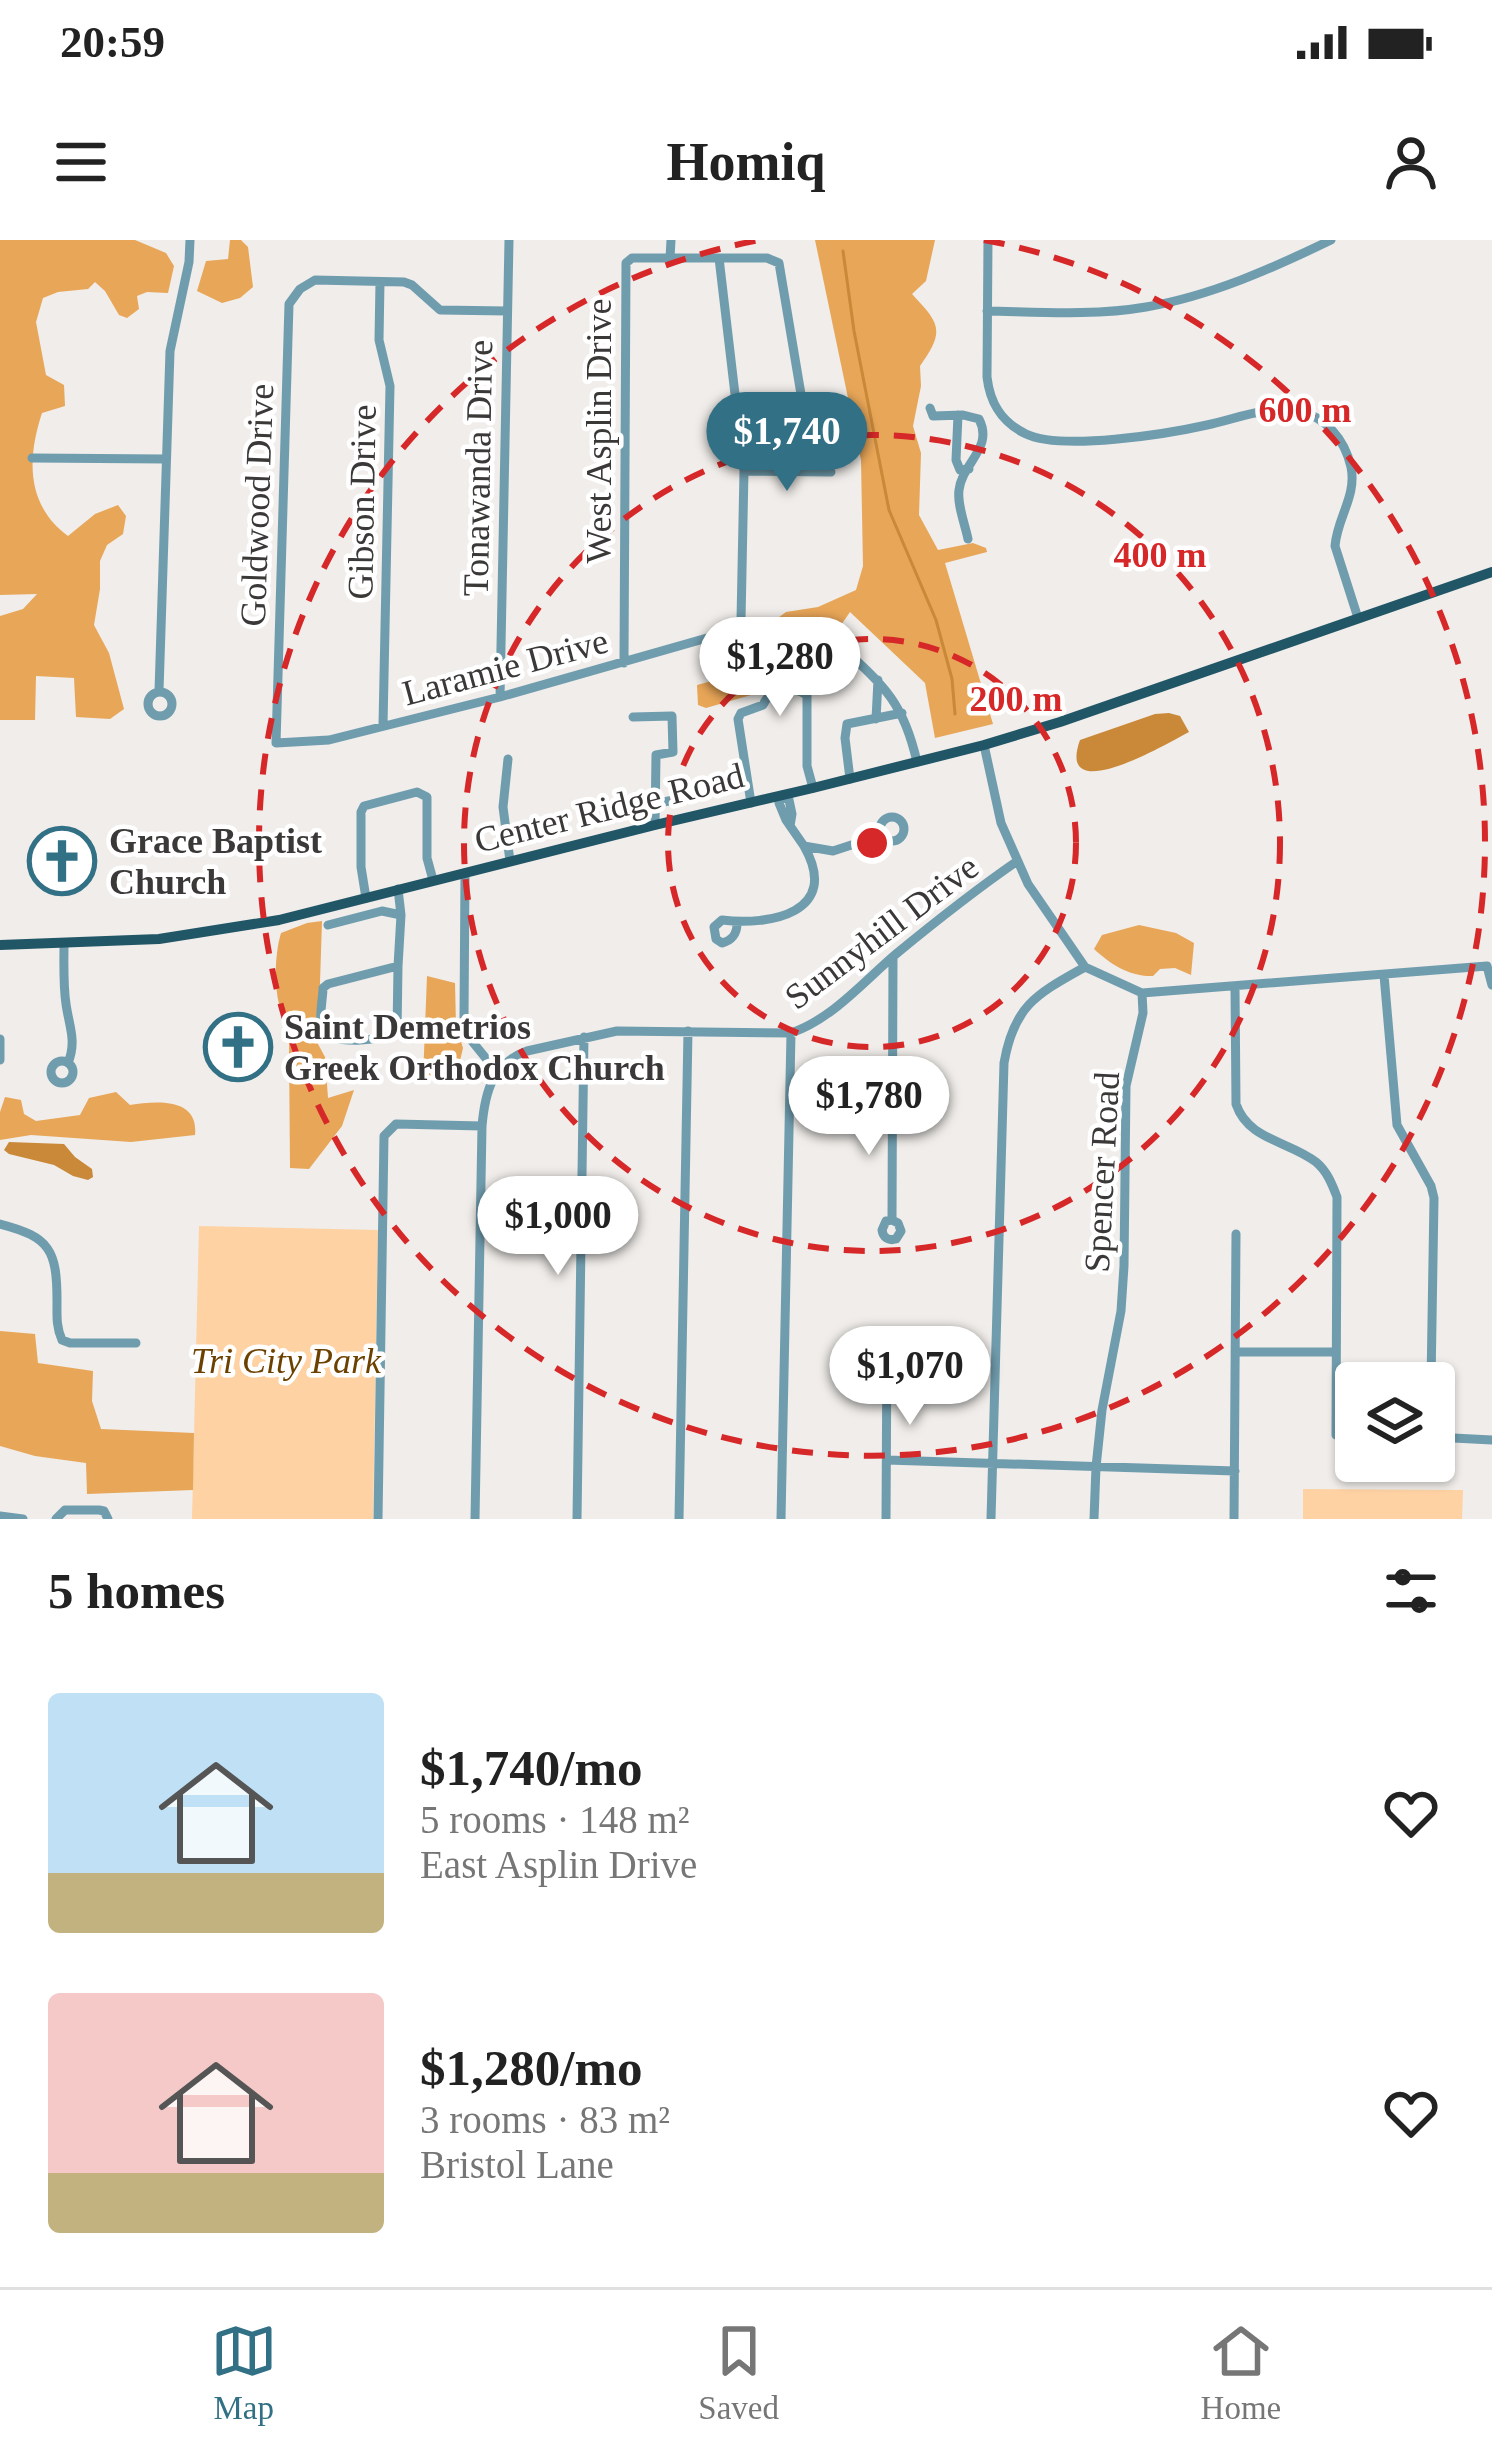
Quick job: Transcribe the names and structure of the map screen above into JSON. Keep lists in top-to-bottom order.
{
  "streets": {
    "main road": ["Center Ridge Road"],
    "street": [
      "West Asplin Drive",
      "Tonawanda Drive",
      "Gibson Drive",
      "Goldwood Drive",
      "Laramie Drive",
      "Sunnyhill Drive",
      "Spencer Road"
    ]
  },
  "crossings": [
    ["West Asplin Drive", "Laramie Drive"],
    ["Tonawanda Drive", "Laramie Drive"],
    ["Gibson Drive", "Goldwood Drive"],
    ["Gibson Drive", "Laramie Drive"],
    ["Goldwood Drive", "Laramie Drive"]
  ],
  "parks": ["Tri City Park"],
  "places": {
    "church": ["Grace Baptist Church", "Saint Demetrios Greek Orthodox Church"]
  },
  "page": {
    "status": "20:59",
    "header": "Homiq",
    "price": [
      "$1,740",
      "$1,280",
      "$1,780",
      "$1,000",
      "$1,070"
    ],
    "heading": "5 homes",
    "list": [
      {
        "name": "$1,740/mo",
        "note": "5 rooms · 148 m² · East Asplin Drive"
      },
      {
        "name": "$1,280/mo",
        "note": "3 rooms · 83 m² · Bristol Lane"
      }
    ],
    "tabs": ["Map", "Saved", "Home"]
  },
  "rings": ["600 m", "400 m", "200 m"]
}
